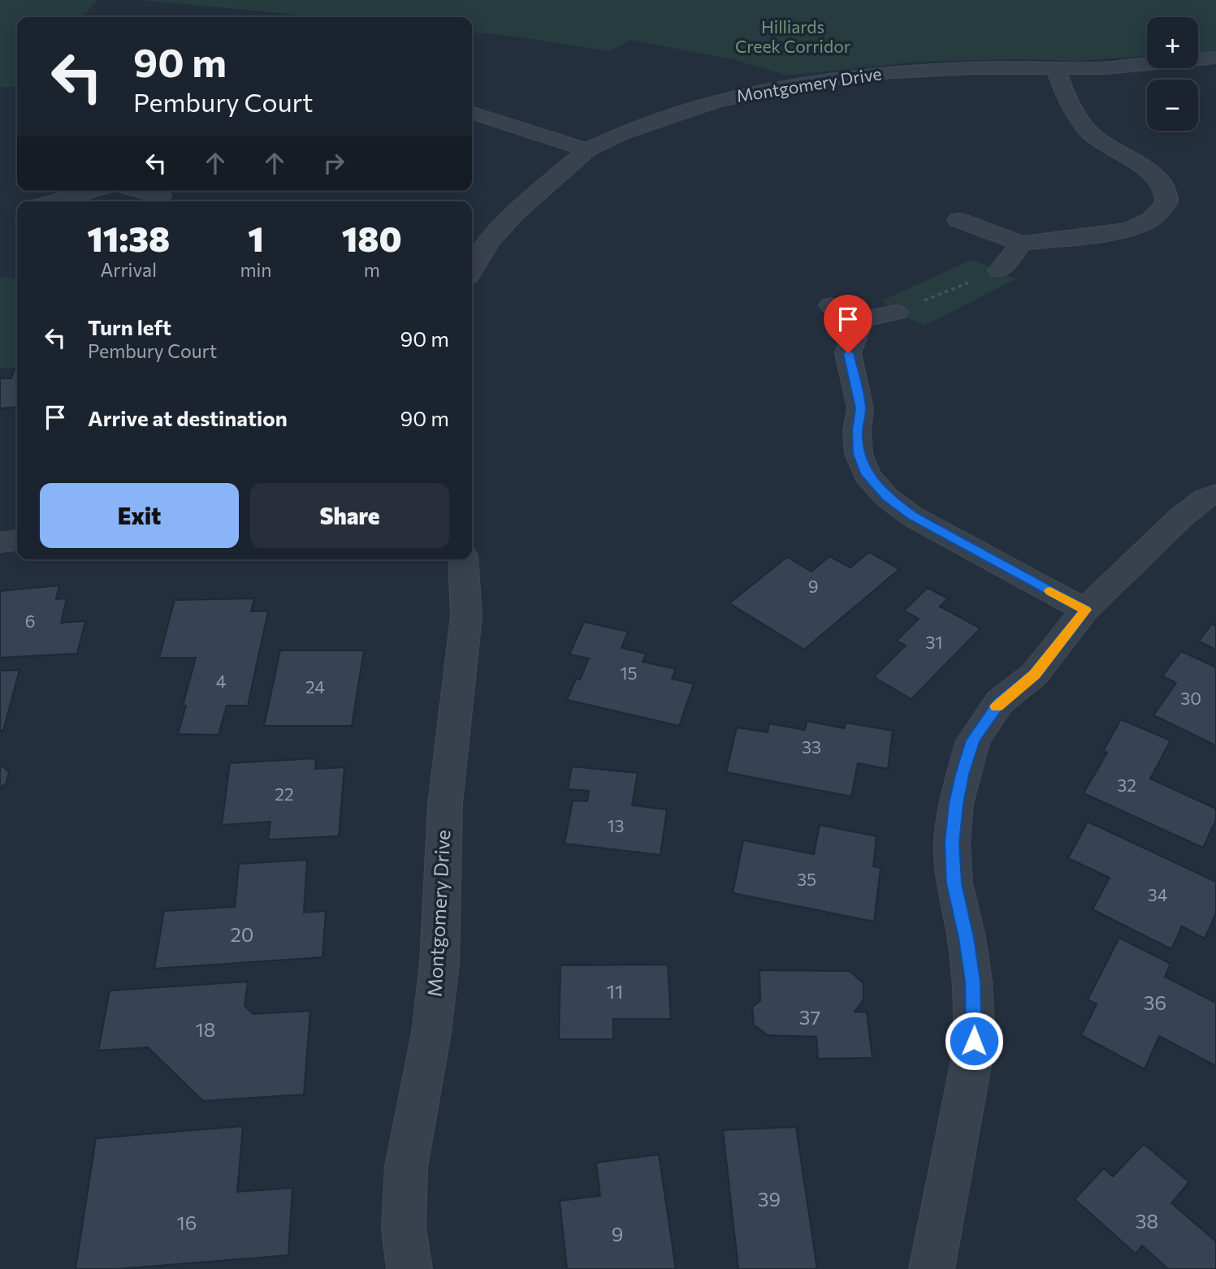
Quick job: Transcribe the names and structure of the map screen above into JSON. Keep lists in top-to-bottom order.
{
  "streets": {
    "street": ["Montgomery Drive"]
  },
  "parks": ["Hilliards Creek Corridor"],
  "house_numbers": [
    "9",
    "6",
    "31",
    "15",
    "4",
    "24",
    "30",
    "33",
    "32",
    "22",
    "13",
    "35",
    "34",
    "20",
    "11",
    "36",
    "37",
    "18",
    "39",
    "38",
    "16",
    "9"
  ],
  "page": {
    "map_buttons": ["+", "−"],
    "turn": ["90 m", "Pembury Court"],
    "eta": [
      "11:38",
      "Arrival",
      "1",
      "min",
      "180",
      "m"
    ],
    "list": [
      {
        "name": "Turn left",
        "note": "Pembury Court",
        "value": "90 m"
      },
      {
        "name": "Arrive at destination",
        "value": "90 m"
      }
    ],
    "buttons": ["Exit", "Share"]
  }
}
